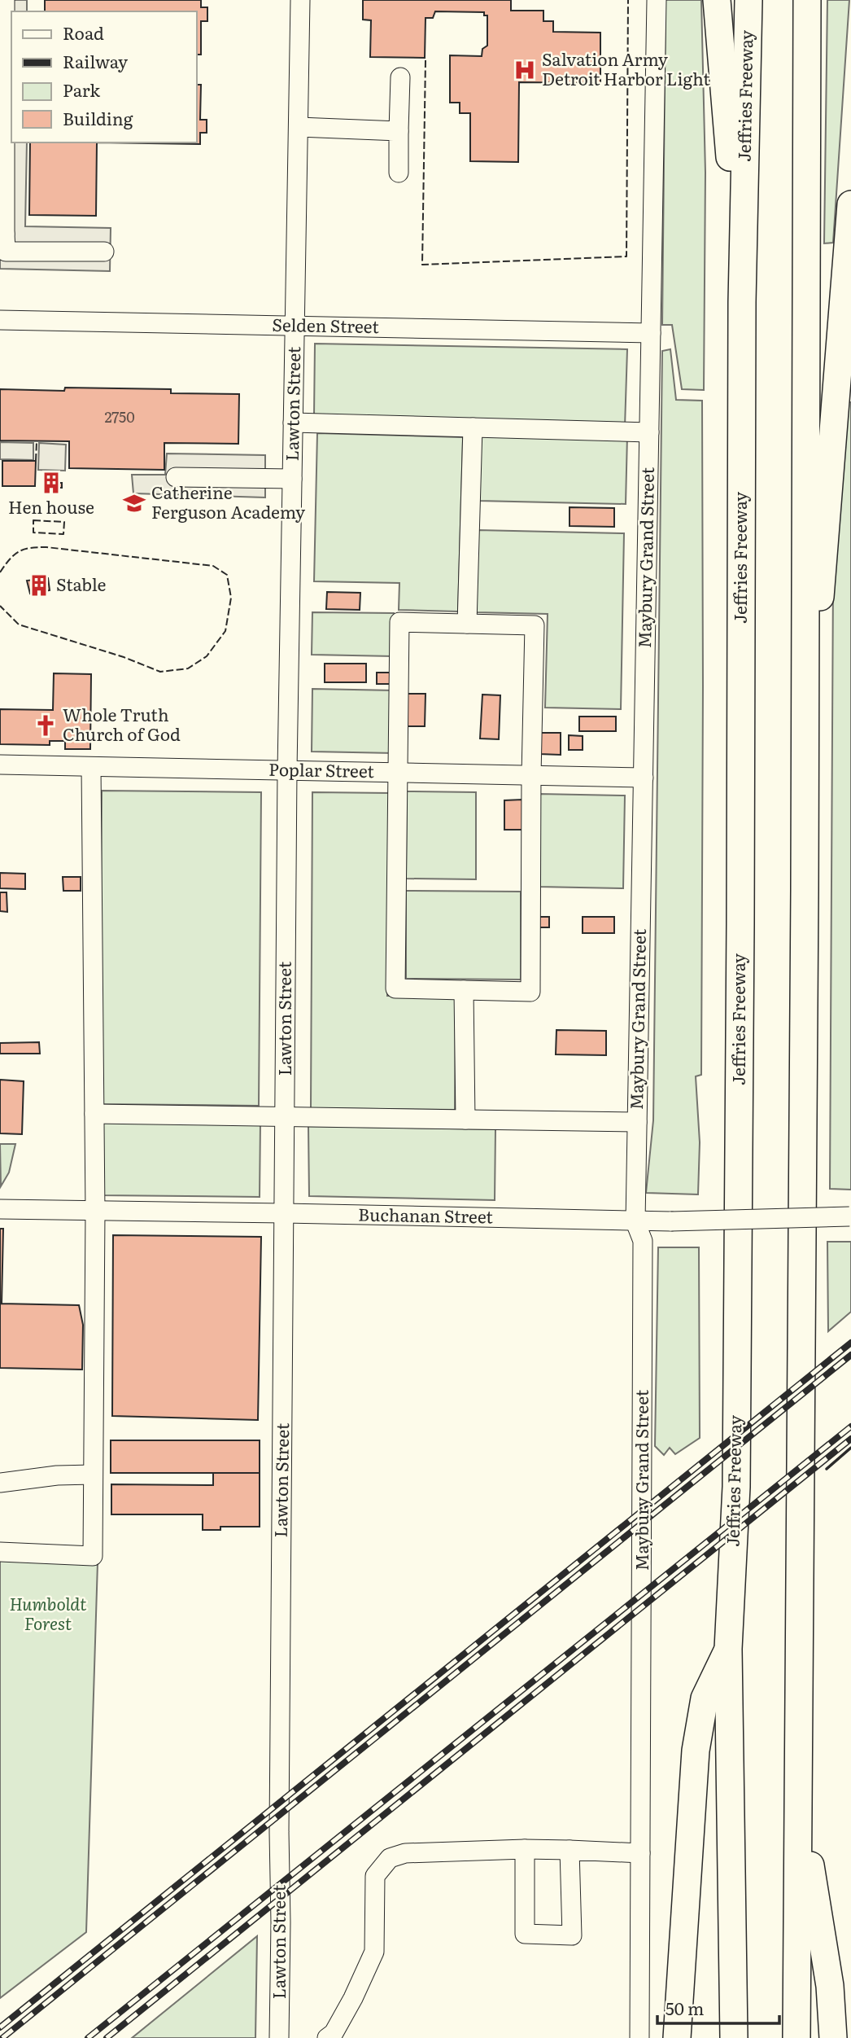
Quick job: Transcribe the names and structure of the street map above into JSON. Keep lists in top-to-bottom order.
{
  "streets": {
    "highway": ["Jeffries Freeway"],
    "street": [
      "Selden Street",
      "Lawton Street",
      "Maybury Grand Street",
      "Poplar Street",
      "Buchanan Street"
    ]
  },
  "crossings": [
    ["Selden Street", "Lawton Street"],
    ["Selden Street", "Maybury Grand Street"],
    ["Lawton Street", "Poplar Street"],
    ["Lawton Street", "Buchanan Street"],
    ["Maybury Grand Street", "Poplar Street"],
    ["Maybury Grand Street", "Buchanan Street"]
  ],
  "parks": ["Humboldt Forest"],
  "places": {
    "hospital": ["Salvation Army Detroit Harbor Light"],
    "building": ["Hen house", "Stable"],
    "school or university": ["Catherine Ferguson Academy"],
    "church": ["Whole Truth Church of God"]
  },
  "house_numbers": ["2750"],
  "legend": [
    "Road",
    "Railway",
    "Park",
    "Building"
  ],
  "scale_bar": "50 m"
}
